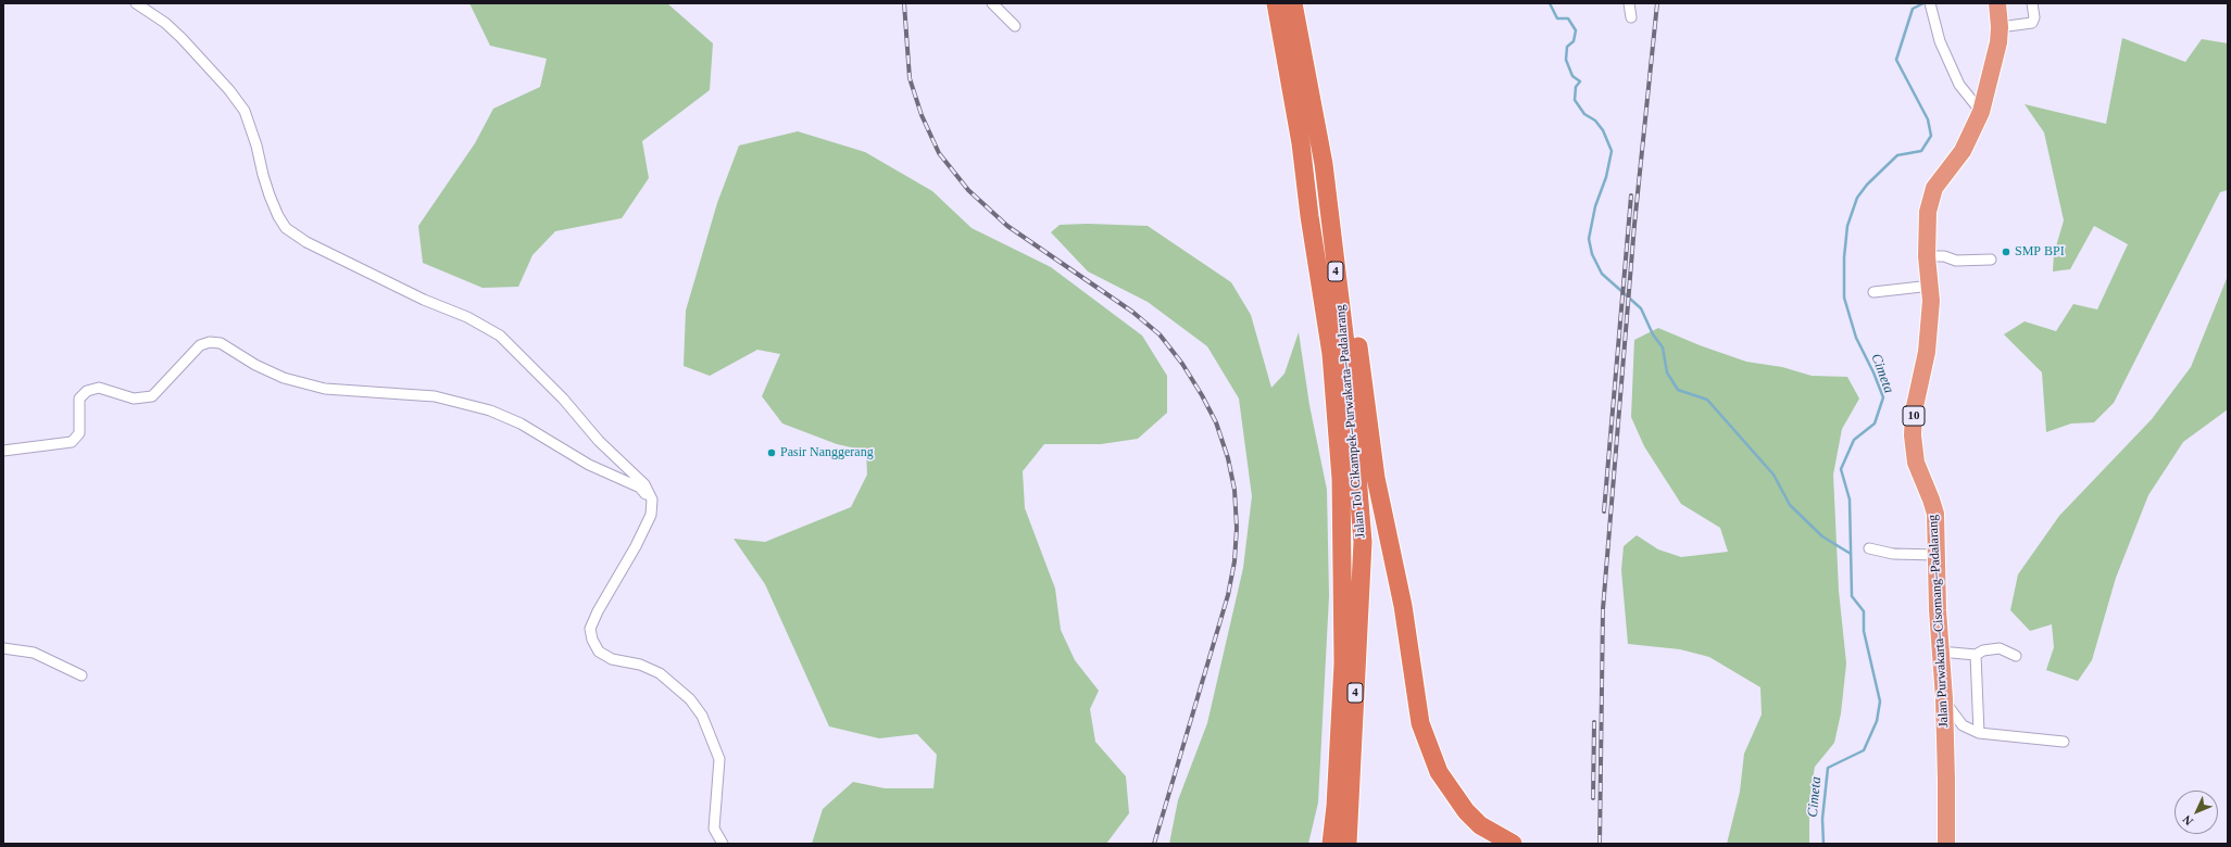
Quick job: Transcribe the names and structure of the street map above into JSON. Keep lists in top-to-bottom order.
{
  "streets": {
    "highway": [
      "4",
      "10",
      "Jalan Tol Cikampek–Purwakarta–Padalarang",
      "Jalan Purwakarta–Cisomang–Padalarang"
    ]
  },
  "water": ["Cimeta"],
  "places": ["SMP BPI", "Pasir Nanggerang"],
  "north": "bottom left"
}
